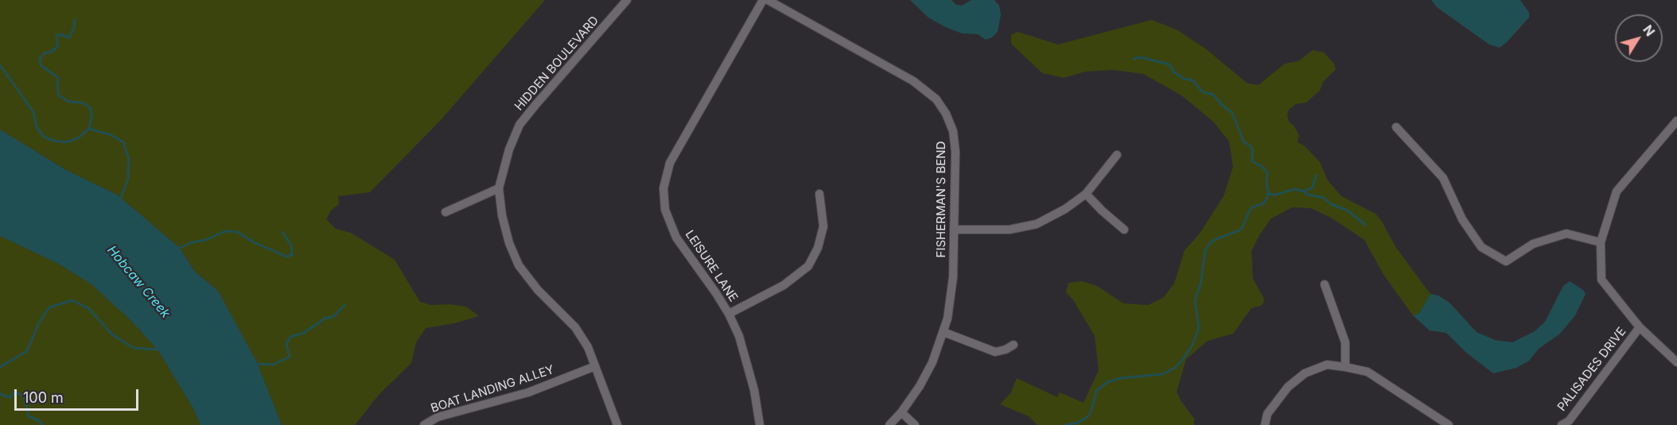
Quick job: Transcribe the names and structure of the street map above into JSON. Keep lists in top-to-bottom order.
{
  "streets": {
    "street": [
      "HIDDEN BOULEVARD",
      "FISHERMAN'S BEND",
      "LEISURE LANE",
      "PALISADES DRIVE",
      "BOAT LANDING ALLEY"
    ]
  },
  "crossings": [
    ["HIDDEN BOULEVARD", "BOAT LANDING ALLEY"]
  ],
  "water": ["Hobcaw Creek"],
  "scale_bar": "100 m",
  "north": "top right"
}
